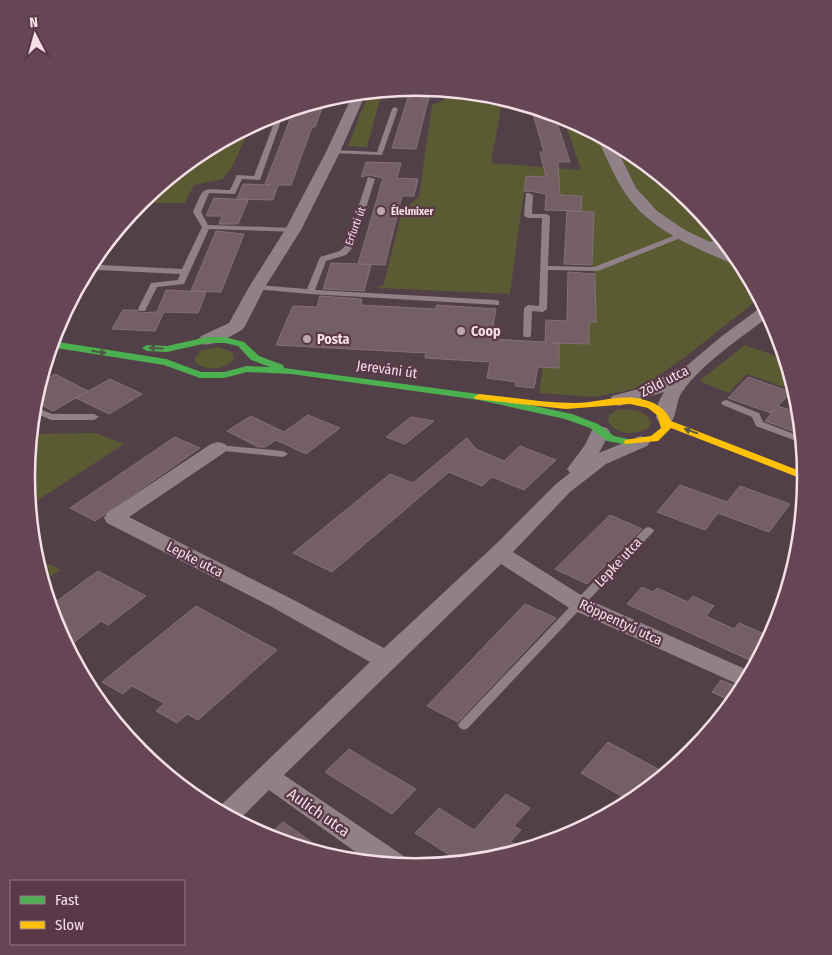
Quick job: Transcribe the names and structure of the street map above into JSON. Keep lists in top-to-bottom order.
{
  "streets": {
    "street": [
      "Jereváni út",
      "Zöld utca",
      "Lepke utca",
      "Röppentyű utca",
      "Aulich utca"
    ],
    "lane": ["Erfurti út"]
  },
  "crossings": [
    ["Jereváni út", "Zöld utca"],
    ["Lepke utca", "Röppentyű utca"]
  ],
  "places": ["Élelmixer", "Coop", "Posta"],
  "legend": ["Fast", "Slow"],
  "north": "top"
}
